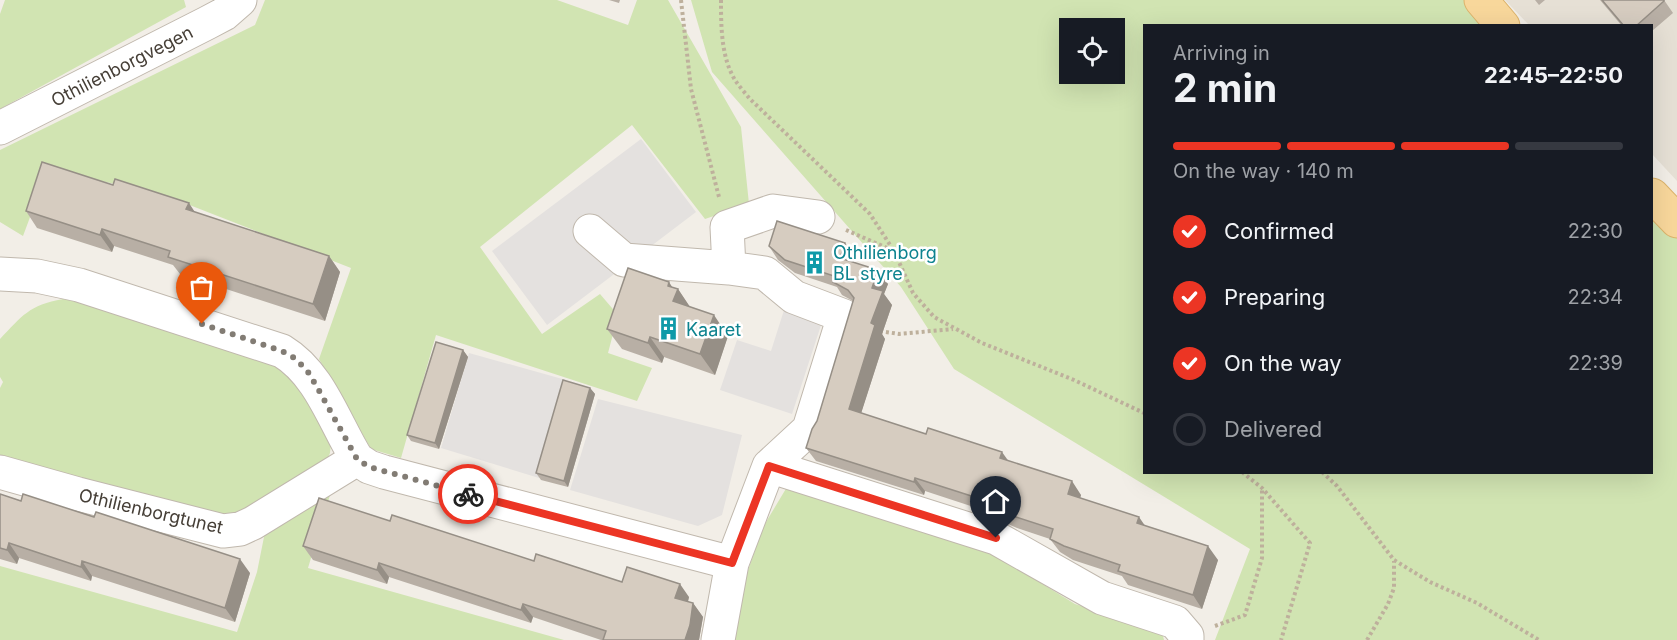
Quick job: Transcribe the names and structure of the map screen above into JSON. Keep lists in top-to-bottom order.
{
  "streets": {
    "street": ["Othilienborgvegen", "Othilienborgtunet"]
  },
  "places": {
    "building": ["Othilienborg BL styre", "Kaaret"]
  },
  "page": {
    "heading": ["2 min", "Arriving in", "22:45–22:50"],
    "bar": "On the way · 140 m",
    "list": [
      ["Confirmed", "22:30"],
      ["Preparing", "22:34"],
      ["On the way", "22:39"],
      "Delivered"
    ]
  }
}
